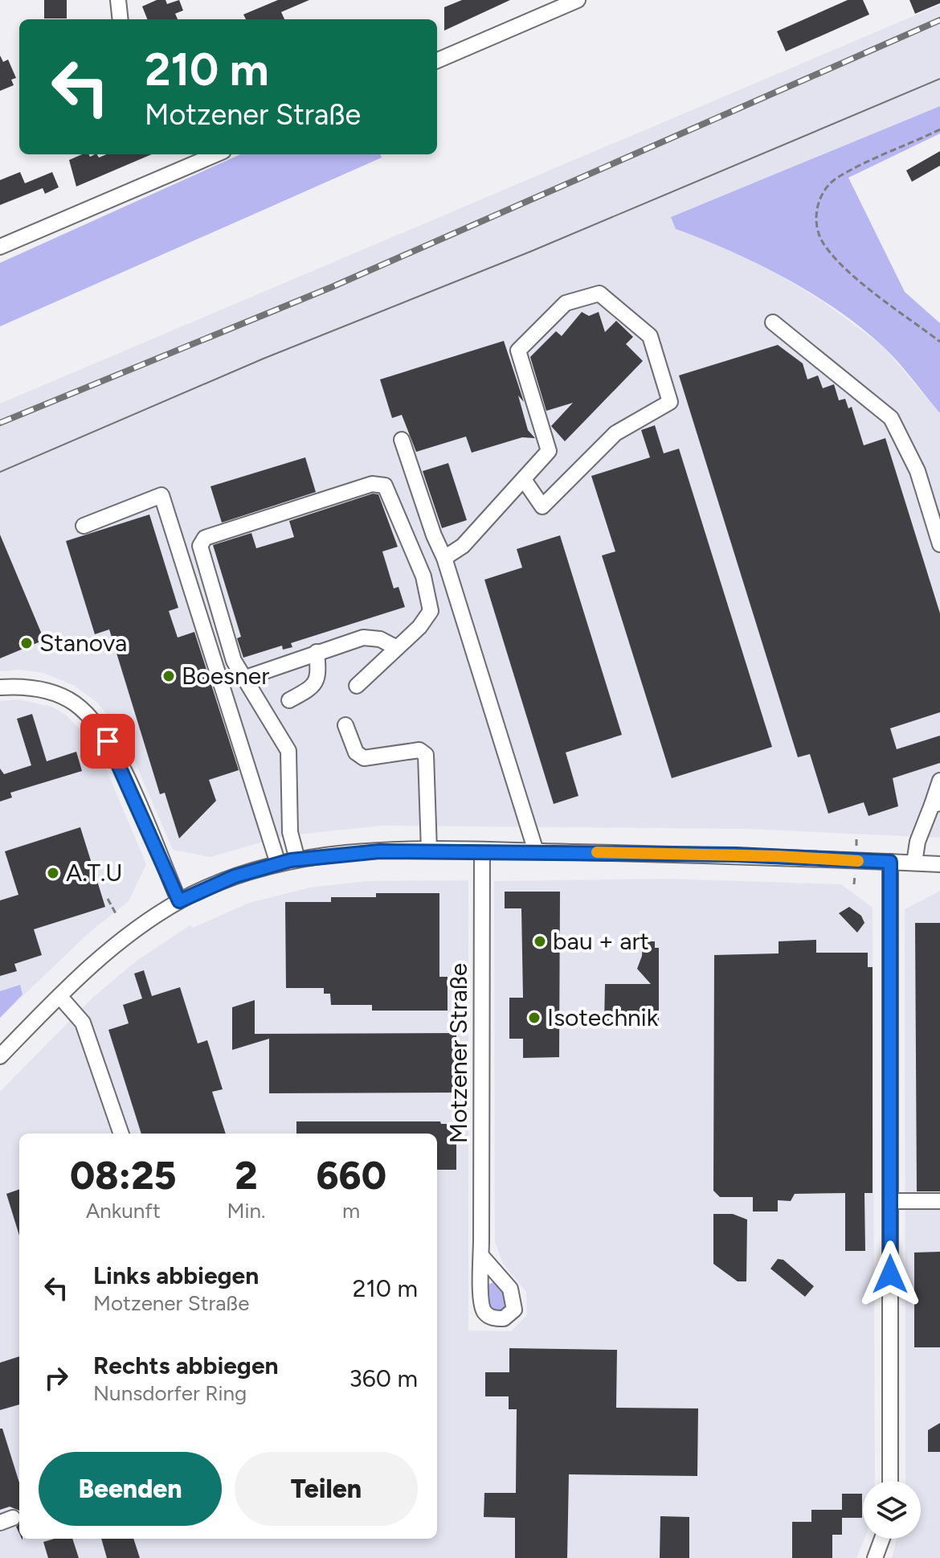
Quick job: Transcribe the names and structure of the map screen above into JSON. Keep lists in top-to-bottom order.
{
  "streets": {
    "street": ["Motzener Straße"]
  },
  "places": [
    "Stanova",
    "Boesner",
    "A.T.U",
    "bau + art",
    "Isotechnik"
  ],
  "page": {
    "turn": ["210 m", "Motzener Straße"],
    "eta": [
      "08:25",
      "Ankunft",
      "2",
      "Min.",
      "660",
      "m"
    ],
    "list": [
      {
        "name": "Links abbiegen",
        "note": "Motzener Straße",
        "value": "210 m"
      },
      {
        "name": "Rechts abbiegen",
        "note": "Nunsdorfer Ring",
        "value": "360 m"
      }
    ],
    "buttons": ["Beenden", "Teilen"]
  }
}
